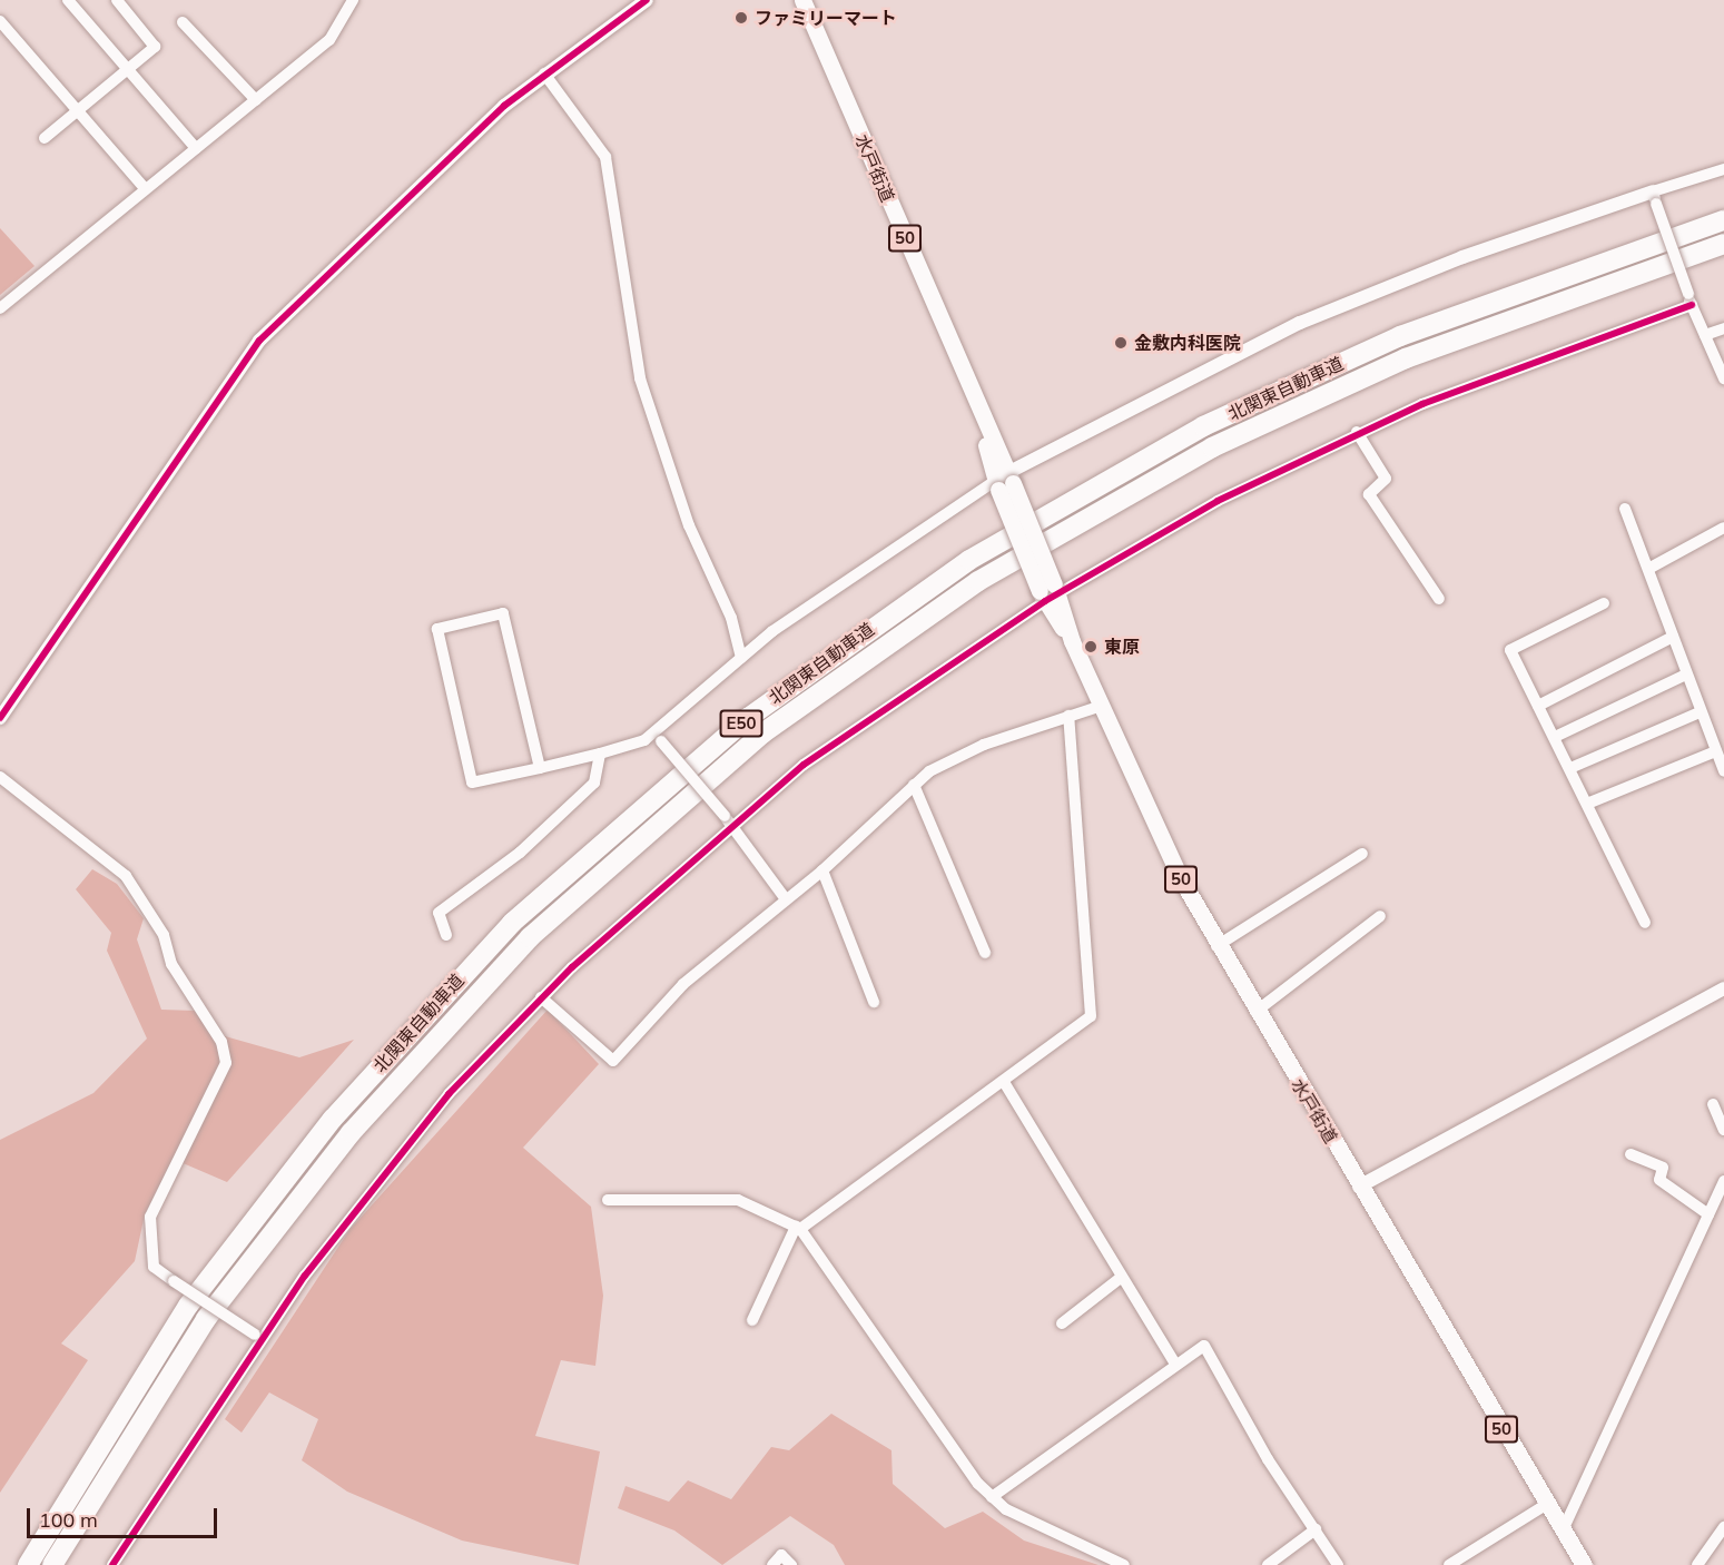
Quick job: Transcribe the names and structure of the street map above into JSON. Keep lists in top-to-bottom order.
{
  "streets": {
    "highway": ["北関東自動車道", "E50"],
    "main road": ["水戸街道", "50"]
  },
  "places": ["ファミリーマート", "金敷内科医院", "東原"],
  "scale_bar": "100 m"
}
